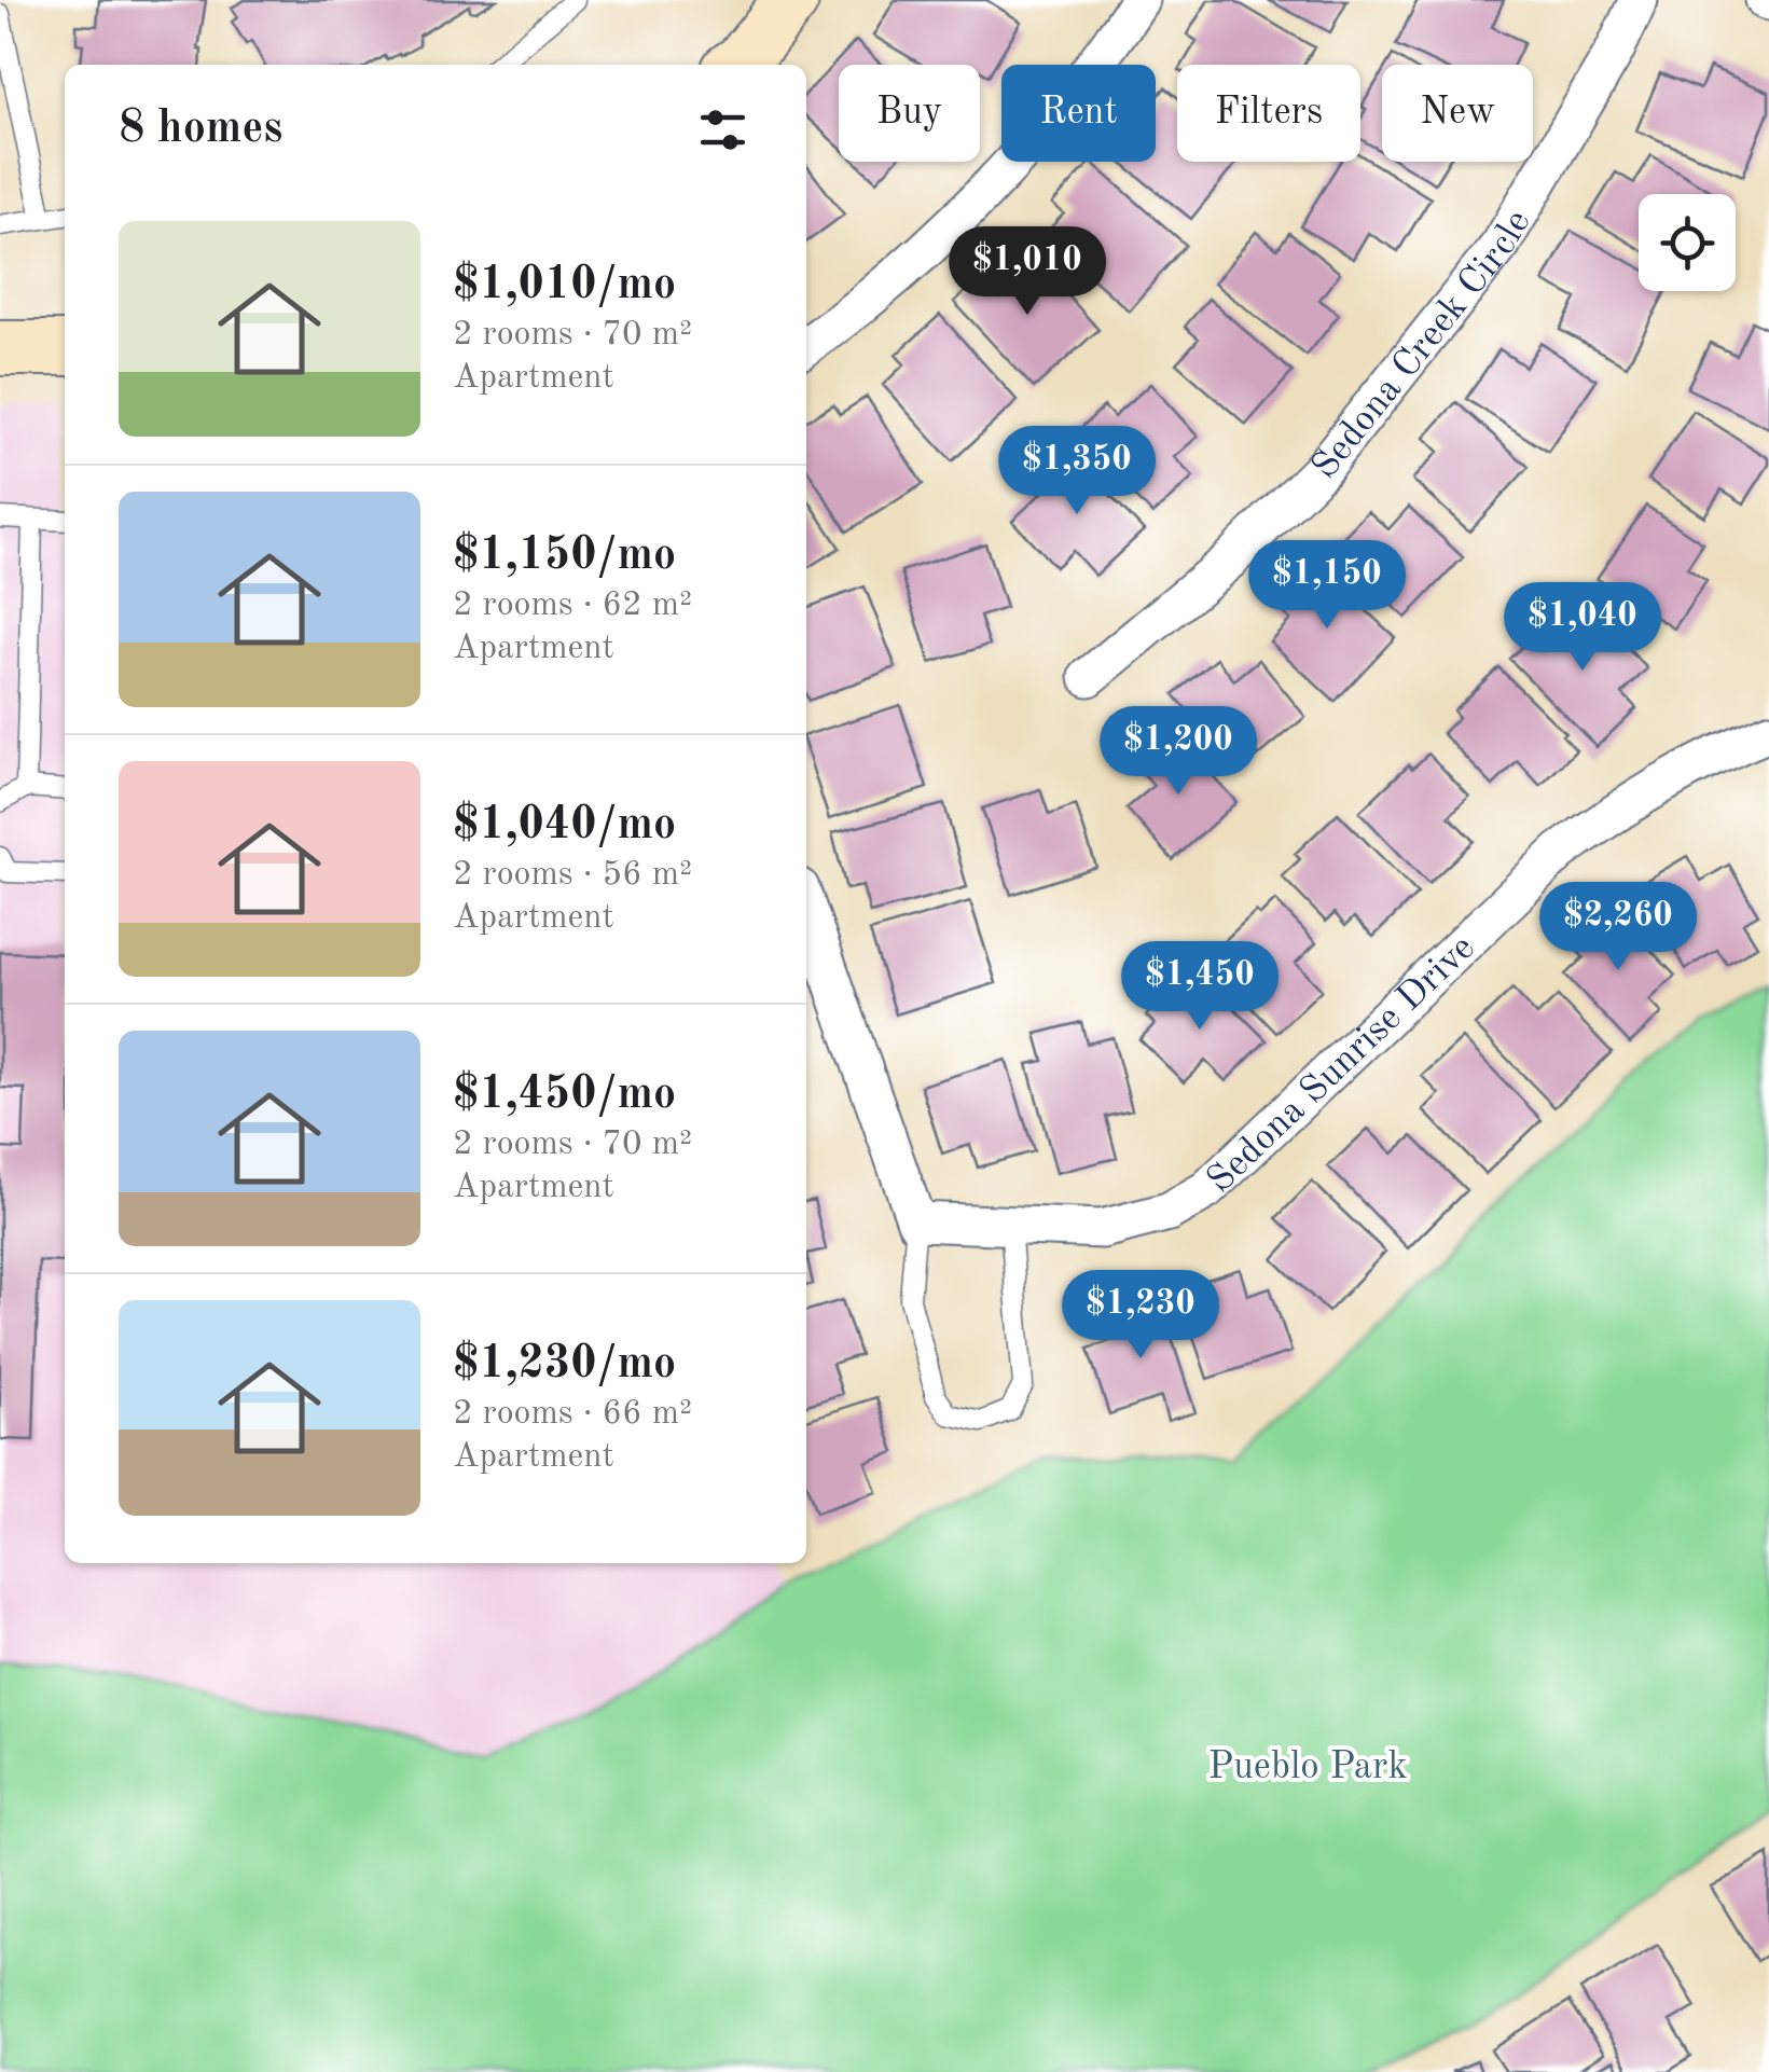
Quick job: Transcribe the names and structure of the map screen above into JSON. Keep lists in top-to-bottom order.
{
  "streets": {
    "street": ["Sedona Creek Circle", "Sedona Sunrise Drive"]
  },
  "parks": ["Pueblo Park"],
  "page": {
    "chip": [
      "Buy",
      "Rent",
      "Filters",
      "New"
    ],
    "heading": "8 homes",
    "list": [
      {
        "name": "$1,010/mo",
        "note": "2 rooms · 70 m² · Apartment"
      },
      {
        "name": "$1,150/mo",
        "note": "2 rooms · 62 m² · Apartment"
      },
      {
        "name": "$1,040/mo",
        "note": "2 rooms · 56 m² · Apartment"
      },
      {
        "name": "$1,450/mo",
        "note": "2 rooms · 70 m² · Apartment"
      },
      {
        "name": "$1,230/mo",
        "note": "2 rooms · 66 m² · Apartment"
      }
    ],
    "price": [
      "$1,010",
      "$1,350",
      "$1,150",
      "$1,040",
      "$1,200",
      "$2,260",
      "$1,450",
      "$1,230"
    ]
  }
}
